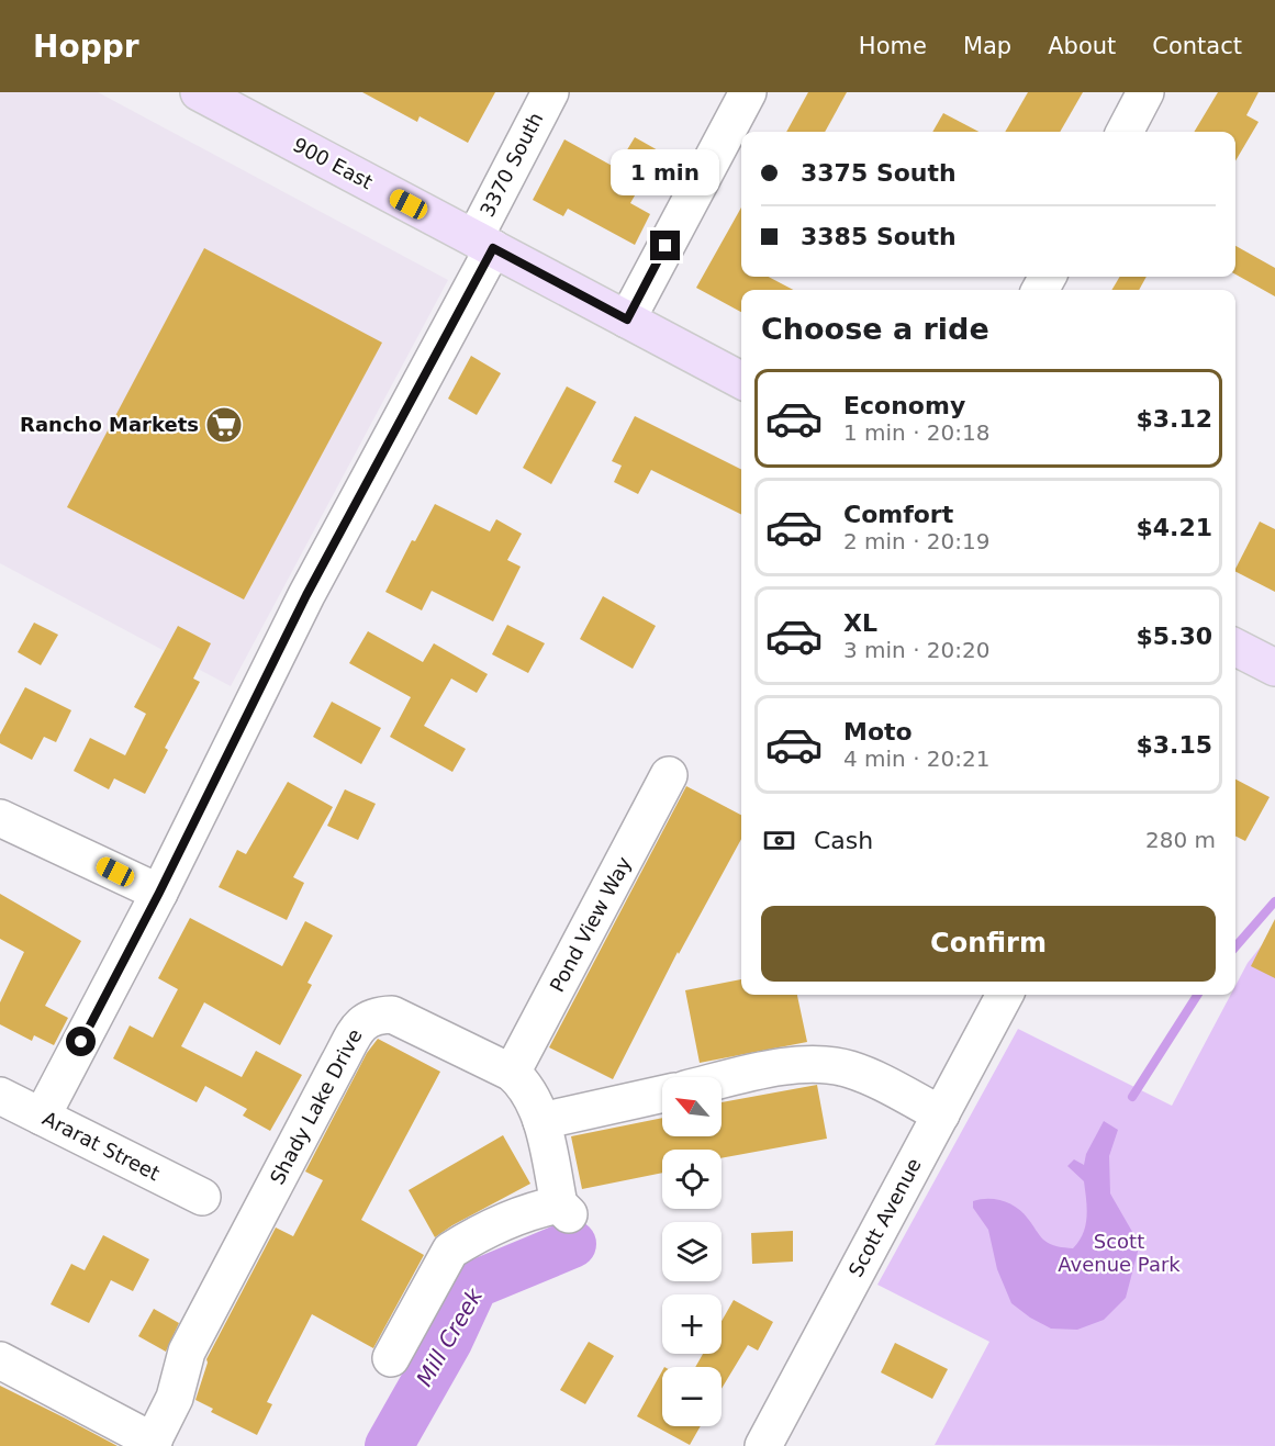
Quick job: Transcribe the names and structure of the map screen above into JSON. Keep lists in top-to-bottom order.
{
  "streets": {
    "main road": ["900 East"],
    "street": [
      "3370 South",
      "Pond View Way",
      "Shady Lake Drive",
      "Ararat Street",
      "Scott Avenue"
    ]
  },
  "crossings": [
    ["900 East", "3370 South"],
    ["3370 South", "Ararat Street"],
    ["Pond View Way", "Shady Lake Drive"]
  ],
  "water": ["Mill Creek"],
  "parks": ["Scott Avenue Park"],
  "places": {
    "supermarket": ["Rancho Markets"]
  },
  "north": "top left",
  "page": {
    "header": "Hoppr",
    "nav": [
      "Home",
      "Map",
      "About",
      "Contact"
    ],
    "banner": ["3375 South", "3385 South"],
    "bubble": "1 min",
    "heading": "Choose a ride",
    "list": [
      {
        "name": "Economy",
        "note": "1 min · 20:18",
        "value": "$3.12"
      },
      {
        "name": "Comfort",
        "note": "2 min · 20:19",
        "value": "$4.21"
      },
      {
        "name": "XL",
        "note": "3 min · 20:20",
        "value": "$5.30"
      },
      {
        "name": "Moto",
        "note": "4 min · 20:21",
        "value": "$3.15"
      }
    ],
    "pay": ["Cash", "280 m"],
    "buttons": "Confirm",
    "map_buttons": ["+", "−"]
  }
}
